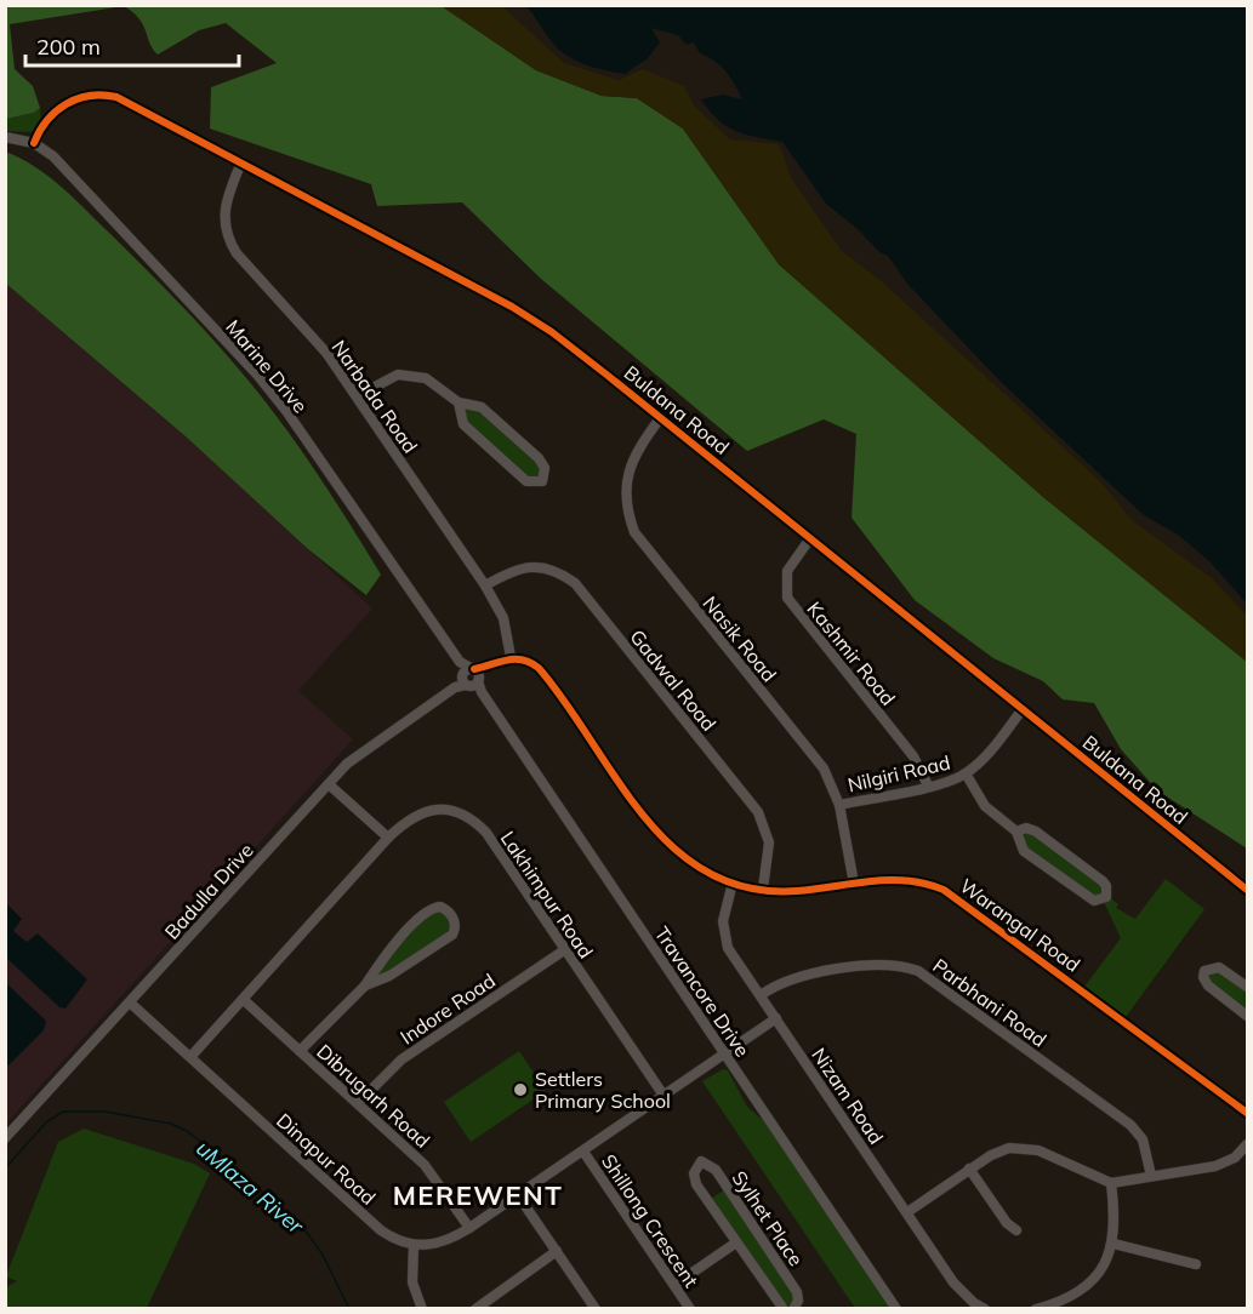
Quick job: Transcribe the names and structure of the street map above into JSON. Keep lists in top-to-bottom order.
{
  "streets": {
    "street": [
      "Marine Drive",
      "Narbada Road",
      "Buldana Road",
      "Nasik Road",
      "Kashmir Road",
      "Gadwal Road",
      "Nilgiri Road",
      "Badulla Drive",
      "Lakhimpur Road",
      "Warangal Road",
      "Travancore Drive",
      "Parbhani Road",
      "Indore Road",
      "Dibrugarh Road",
      "Nizam Road",
      "Dinapur Road",
      "Sylhet Place",
      "Shillong Crescent"
    ]
  },
  "crossings": [
    ["Marine Drive", "Buldana Road"],
    ["Marine Drive", "Badulla Drive"],
    ["Marine Drive", "Travancore Drive"],
    ["Narbada Road", "Buldana Road"],
    ["Narbada Road", "Gadwal Road"],
    ["Narbada Road", "Warangal Road"],
    ["Buldana Road", "Nasik Road"],
    ["Buldana Road", "Kashmir Road"],
    ["Buldana Road", "Nilgiri Road"],
    ["Nasik Road", "Nilgiri Road"],
    ["Nasik Road", "Warangal Road"],
    ["Kashmir Road", "Nilgiri Road"],
    ["Gadwal Road", "Warangal Road"],
    ["Badulla Drive", "Travancore Drive"],
    ["Badulla Drive", "Dinapur Road"],
    ["Lakhimpur Road", "Indore Road"],
    ["Lakhimpur Road", "Dibrugarh Road"],
    ["Lakhimpur Road", "Dinapur Road"],
    ["Warangal Road", "Nizam Road"],
    ["Parbhani Road", "Nizam Road"],
    ["Indore Road", "Dibrugarh Road"],
    ["Sylhet Place", "Shillong Crescent"]
  ],
  "districts": ["MEREWENT"],
  "water": ["uMlaza River"],
  "places": ["Settlers Primary School"],
  "scale_bar": "200 m"
}
